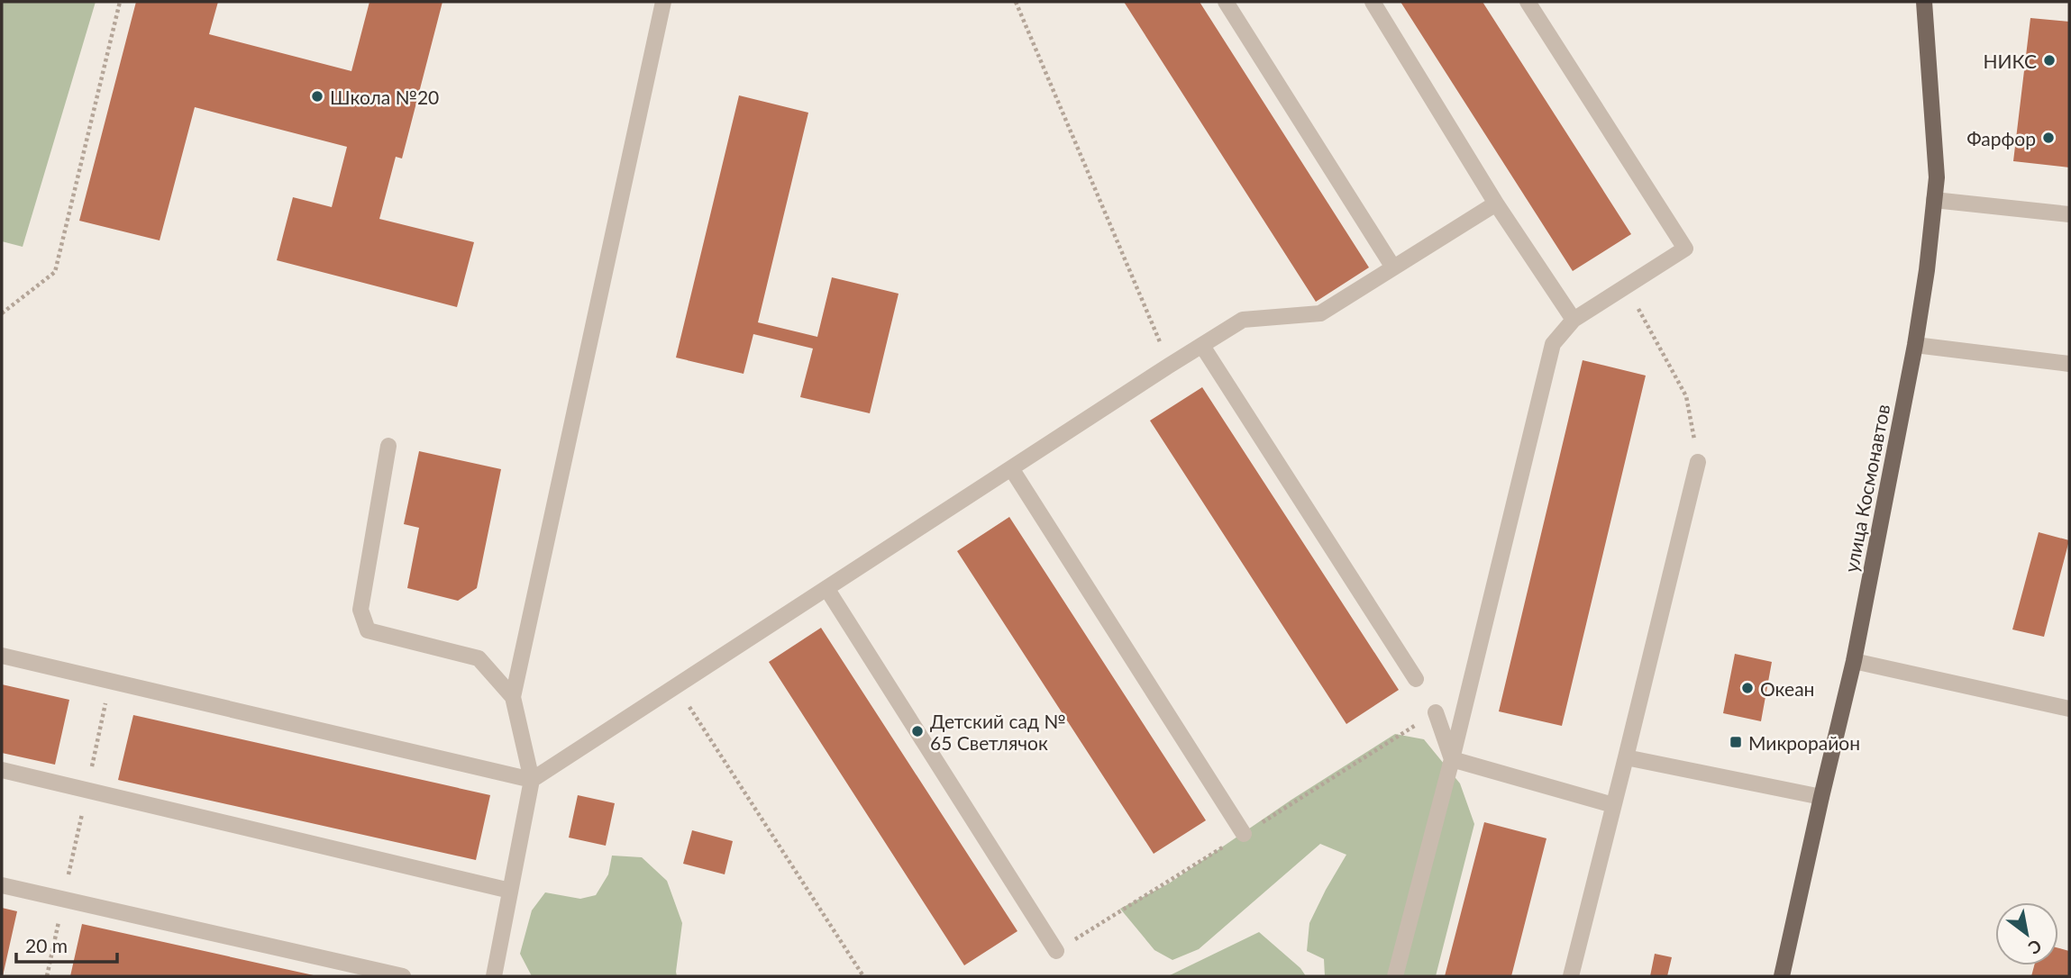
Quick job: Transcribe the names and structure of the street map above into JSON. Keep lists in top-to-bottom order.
{
  "streets": {
    "main road": ["улица Космонавтов"]
  },
  "places": {
    "other": [
      "НИКС",
      "Школа №20",
      "Фарфор",
      "Океан",
      "Детский сад № 65 Светлячок"
    ],
    "transit": ["Микрорайон"]
  },
  "scale_bar": "20 m",
  "north": "bottom right"
}
